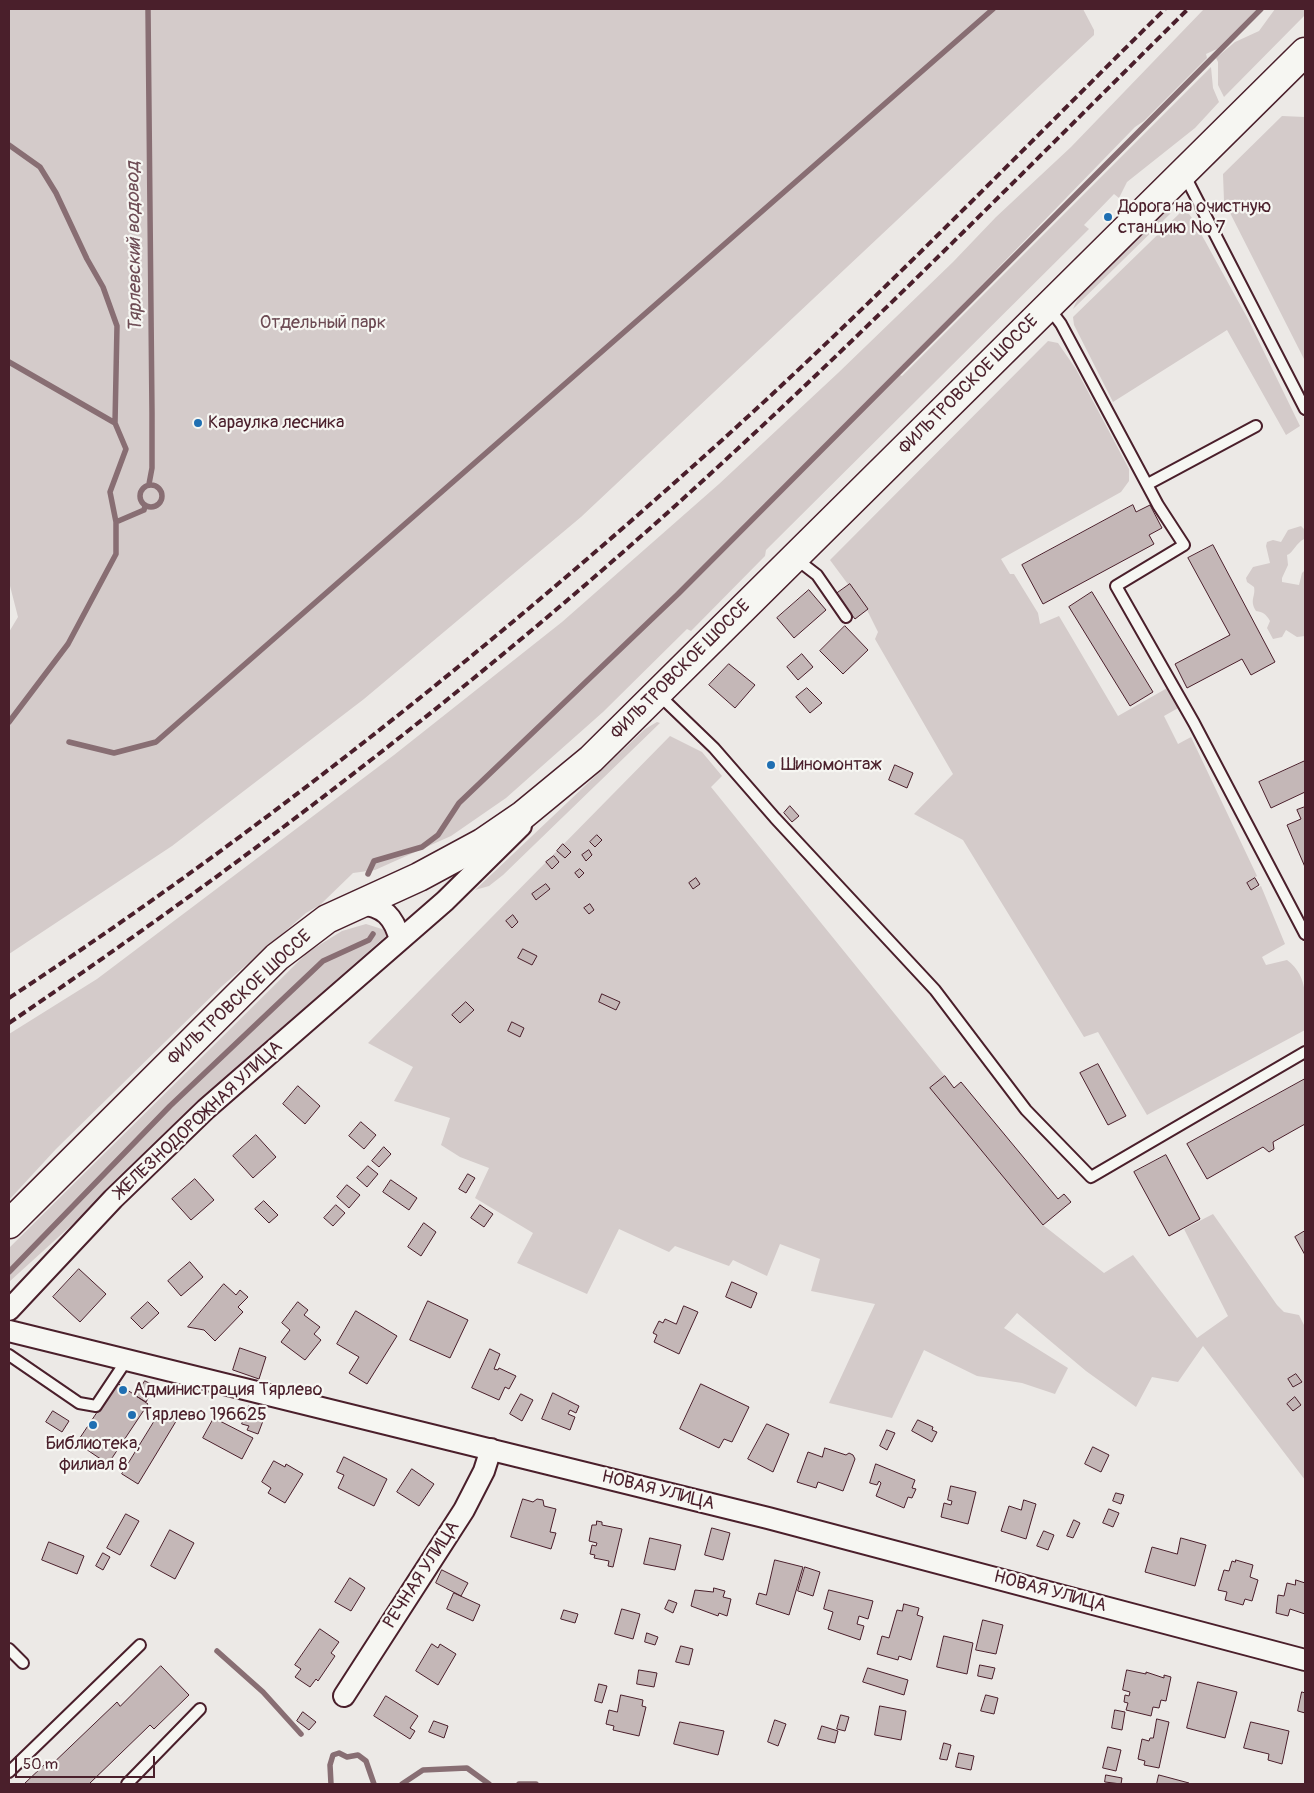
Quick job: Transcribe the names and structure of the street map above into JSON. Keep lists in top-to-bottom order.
{
  "streets": {
    "main road": ["ФИЛЬТРОВСКОЕ ШОССЕ"],
    "street": ["ЖЕЛЕЗНОДОРОЖНАЯ УЛИЦА", "НОВАЯ УЛИЦА", "РЕЧНАЯ УЛИЦА"]
  },
  "crossings": [
    ["ФИЛЬТРОВСКОЕ ШОССЕ", "ЖЕЛЕЗНОДОРОЖНАЯ УЛИЦА"],
    ["НОВАЯ УЛИЦА", "РЕЧНАЯ УЛИЦА"]
  ],
  "water": ["Тярлевский водовод"],
  "parks": ["Отдельный парк"],
  "places": [
    "Дорога на очистную станцию № 7",
    "Караулка лесника",
    "Шиномонтаж",
    "Администрация Тярлево",
    "Тярлево 196625",
    "Библиотека, филиал 8"
  ],
  "scale_bar": "50 m"
}
